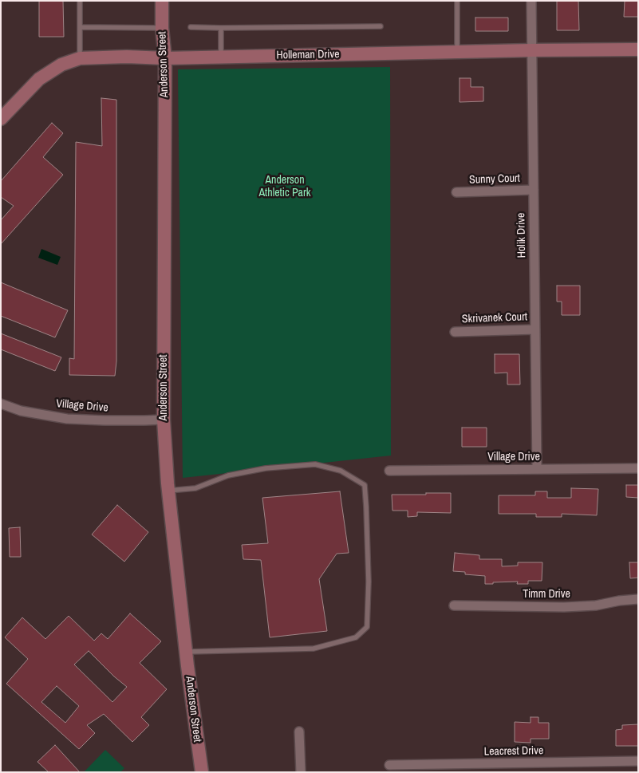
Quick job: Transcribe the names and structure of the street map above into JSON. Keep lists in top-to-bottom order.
{
  "streets": {
    "street": [
      "Holleman Drive",
      "Anderson Street",
      "Sunny Court",
      "Holik Drive",
      "Skrivanek Court",
      "Village Drive",
      "Timm Drive",
      "Leacrest Drive"
    ]
  },
  "crossings": [
    ["Holleman Drive", "Anderson Street"],
    ["Holleman Drive", "Holik Drive"],
    ["Anderson Street", "Village Drive"],
    ["Sunny Court", "Holik Drive"],
    ["Holik Drive", "Skrivanek Court"],
    ["Holik Drive", "Village Drive"]
  ],
  "parks": ["Anderson Athletic Park"]
}
